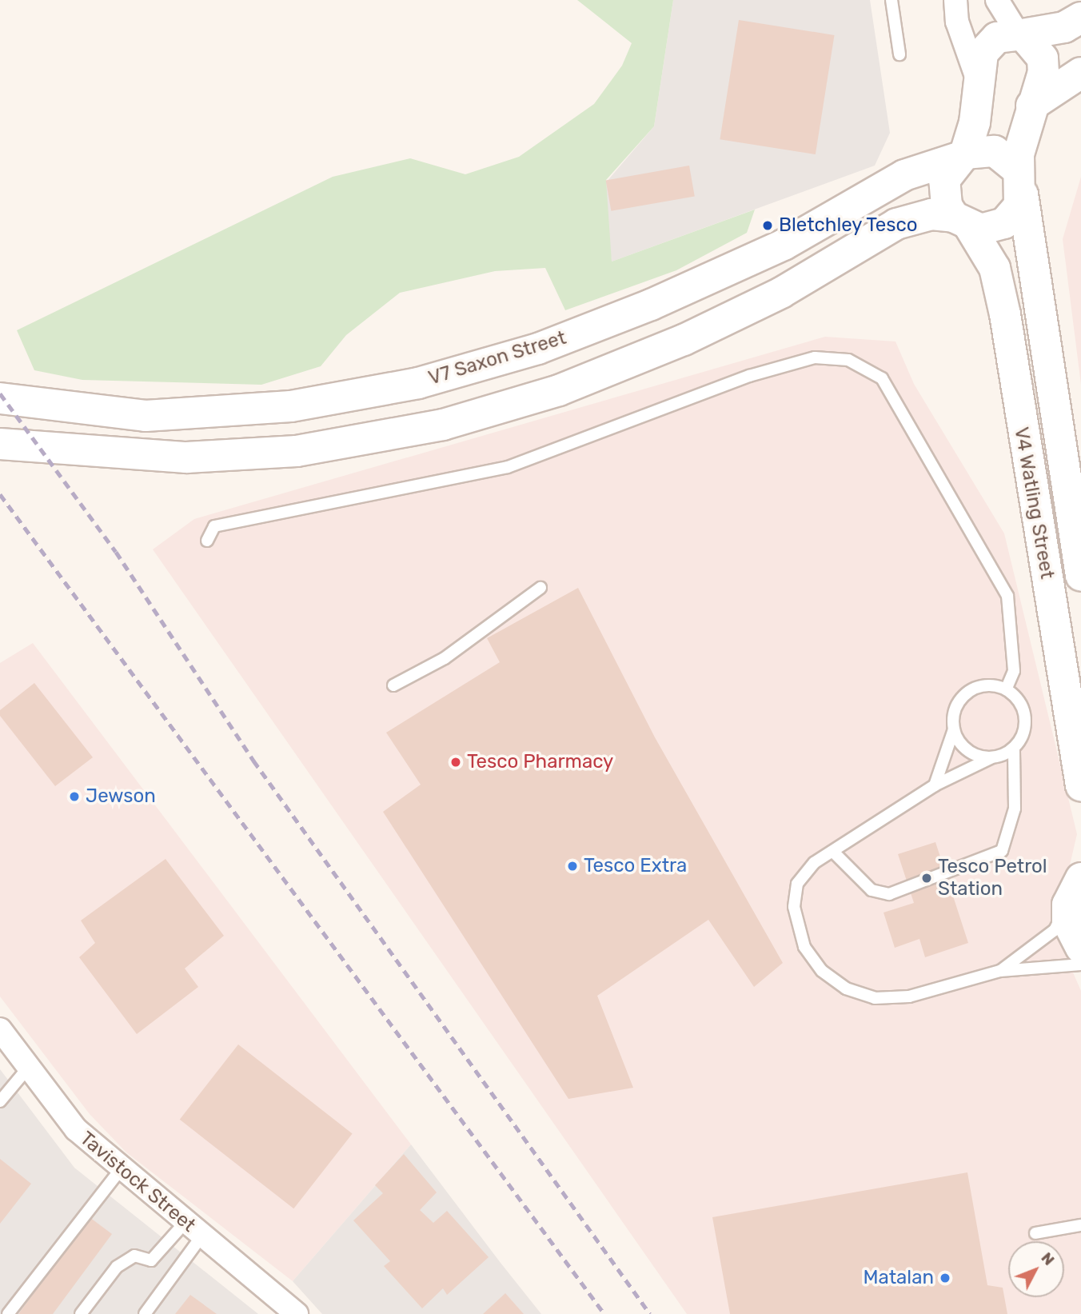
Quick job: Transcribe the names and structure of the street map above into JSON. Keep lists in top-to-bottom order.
{
  "streets": {
    "main road": ["V7 Saxon Street", "V4 Watling Street"],
    "street": ["Tavistock Street"]
  },
  "crossings": [
    ["V7 Saxon Street", "V4 Watling Street"]
  ],
  "places": [
    "Bletchley Tesco",
    "Tesco Pharmacy",
    "Jewson",
    "Tesco Extra",
    "Tesco Petrol Station",
    "Matalan"
  ],
  "north": "top right"
}
